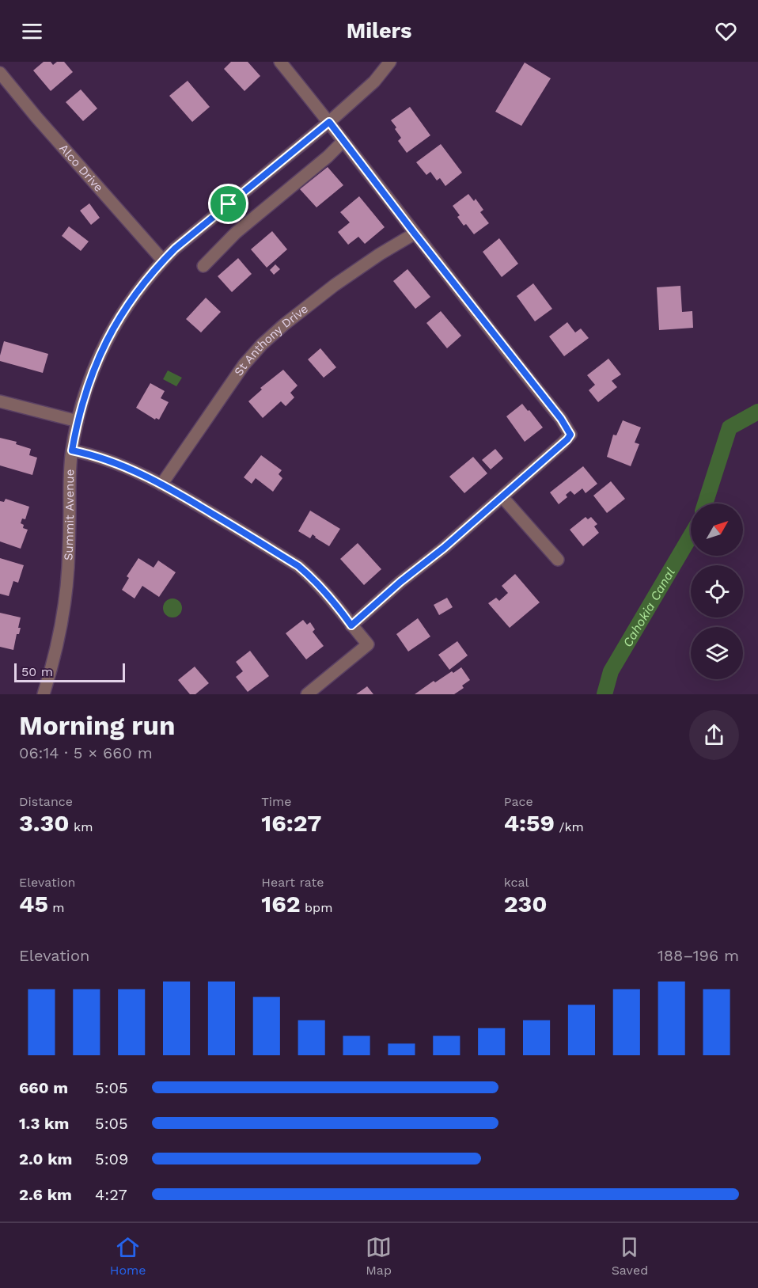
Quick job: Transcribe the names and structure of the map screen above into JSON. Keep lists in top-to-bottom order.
{
  "streets": {
    "street": ["Alco Drive", "St Anthony Drive", "Summit Avenue"]
  },
  "crossings": [
    ["Alco Drive", "Summit Avenue"]
  ],
  "water": ["Cahokia Canal"],
  "scale_bar": "50 m",
  "north": "top right",
  "page": {
    "header": "Milers",
    "scale": "50 m",
    "heading": ["Morning run", "06:14 · 5 × 660 m"],
    "stats": [
      ["Distance", "3.30 km"],
      ["Time", "16:27"],
      ["Pace", "4:59 /km"],
      ["Elevation", "45 m"],
      ["Heart rate", "162 bpm"],
      ["kcal", "230"]
    ],
    "chart": ["Elevation", "188–196 m"],
    "list": [
      {
        "name": "660 m",
        "note": "5:05"
      },
      {
        "name": "1.3 km",
        "note": "5:05"
      },
      {
        "name": "2.0 km",
        "note": "5:09"
      },
      {
        "name": "2.6 km",
        "note": "4:27"
      }
    ],
    "tabs": ["Home", "Map", "Saved"]
  }
}
